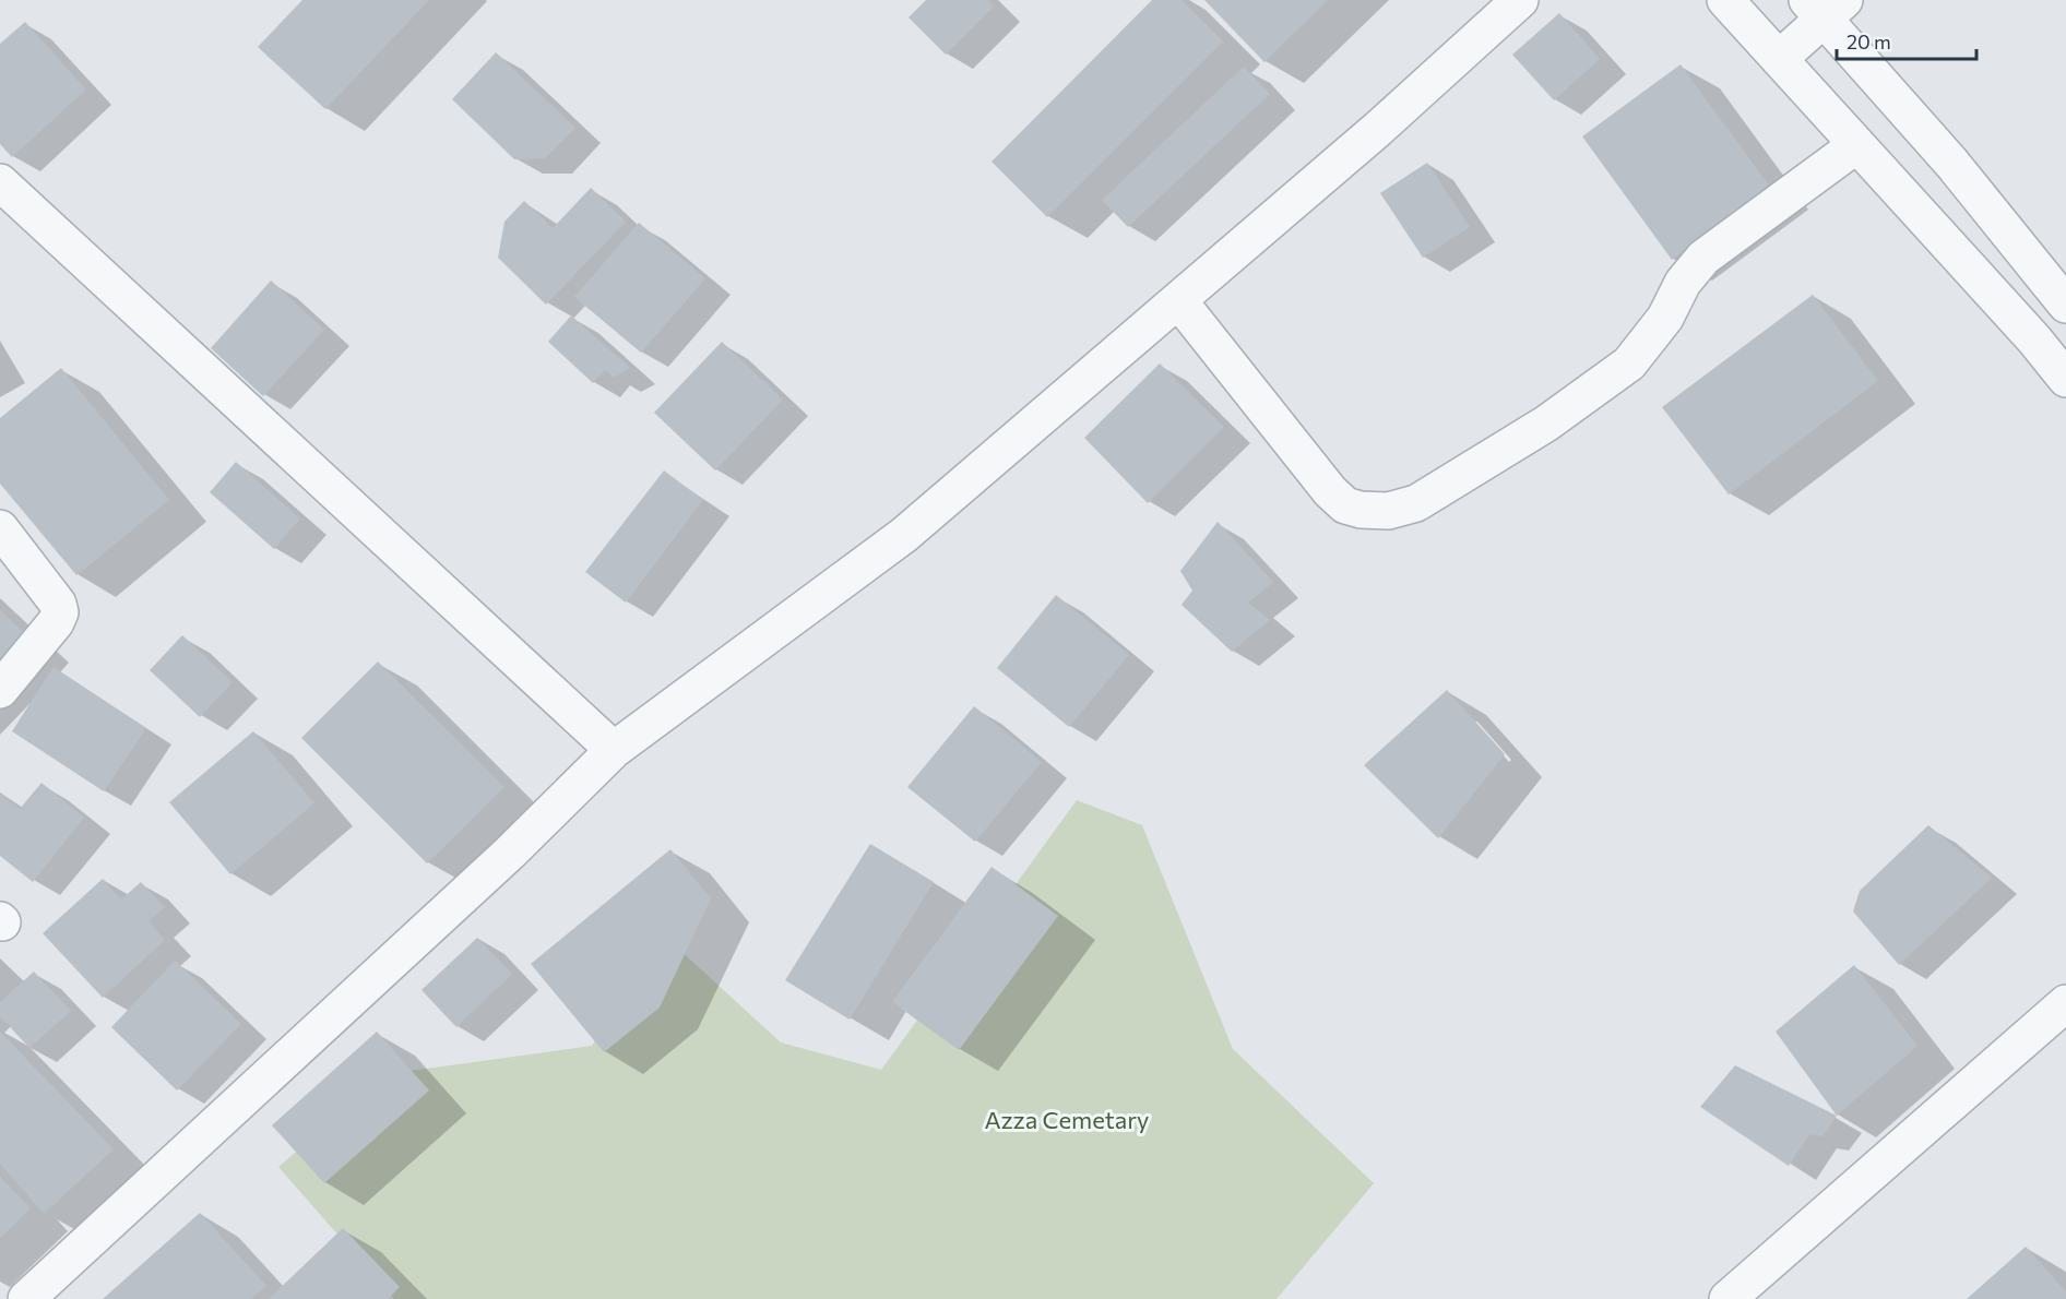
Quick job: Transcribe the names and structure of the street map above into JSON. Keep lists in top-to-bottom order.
{
  "parks": ["Azza Cemetary"],
  "scale_bar": "20 m"
}
